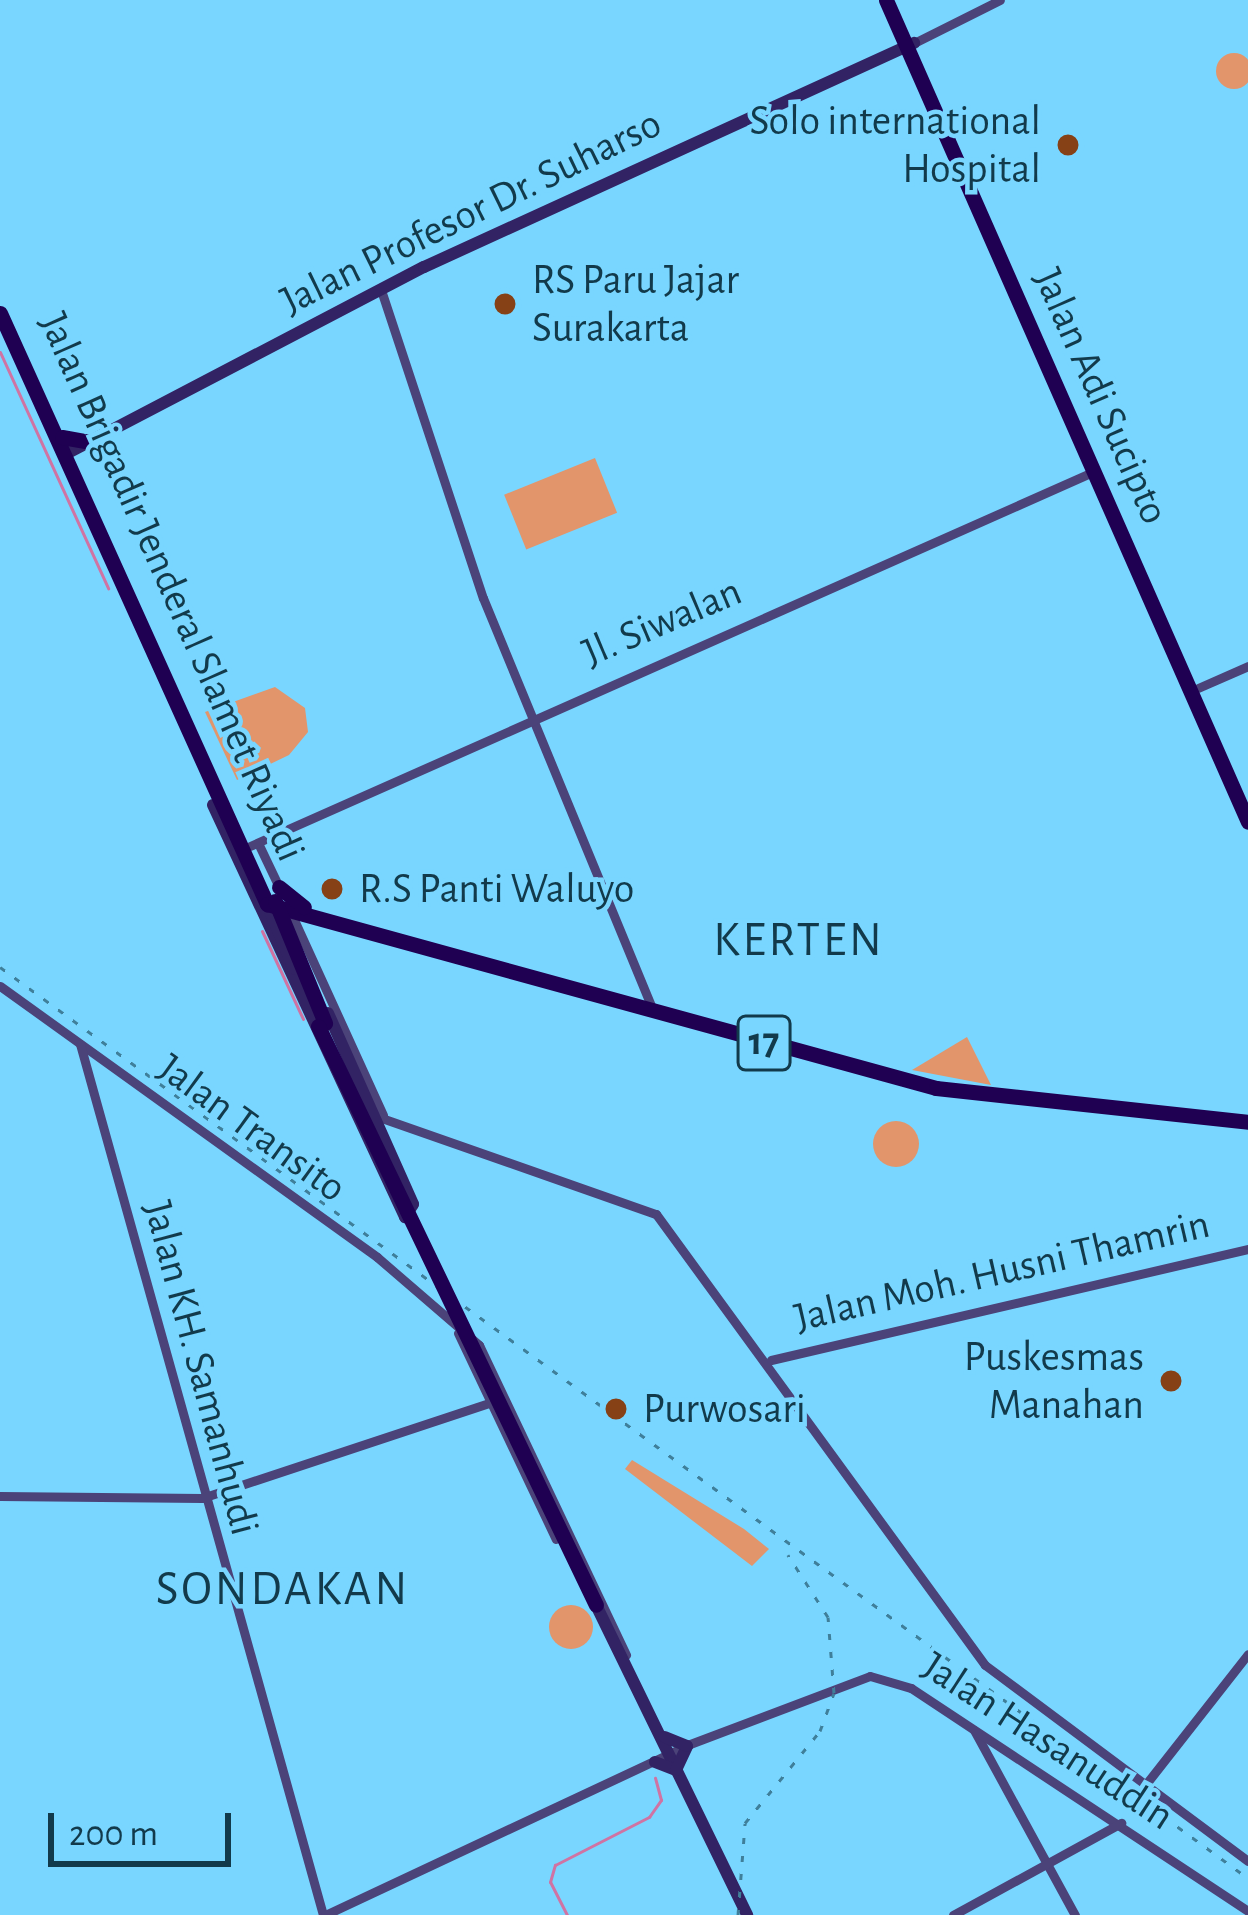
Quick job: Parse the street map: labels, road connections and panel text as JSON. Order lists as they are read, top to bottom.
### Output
{
  "streets": {
    "highway": ["Jalan Adi Sucipto", "Jalan Brigadir Jenderal Slamet Riyadi", "17"],
    "main road": ["Jalan Profesor Dr. Suharso"],
    "street": [
      "Jl. Siwalan",
      "Jalan Transito",
      "Jalan Moh. Husni Thamrin",
      "Jalan KH. Samanhudi",
      "Jalan Hasanuddin"
    ]
  },
  "crossings": [
    ["Jalan Profesor Dr. Suharso", "Jalan Adi Sucipto"],
    ["Jalan Profesor Dr. Suharso", "Jalan Brigadir Jenderal Slamet Riyadi"],
    ["Jalan Adi Sucipto", "Jl. Siwalan"],
    ["Jalan Brigadir Jenderal Slamet Riyadi", "Jl. Siwalan"],
    ["Jalan Brigadir Jenderal Slamet Riyadi", "17"],
    ["Jalan Transito", "Jalan KH. Samanhudi"]
  ],
  "districts": ["KERTEN", "SONDAKAN"],
  "places": [
    "Solo international Hospital",
    "RS Paru Jajar Surakarta",
    "R.S Panti Waluyo",
    "Puskesmas Manahan",
    "Purwosari"
  ],
  "scale_bar": "200 m"
}
